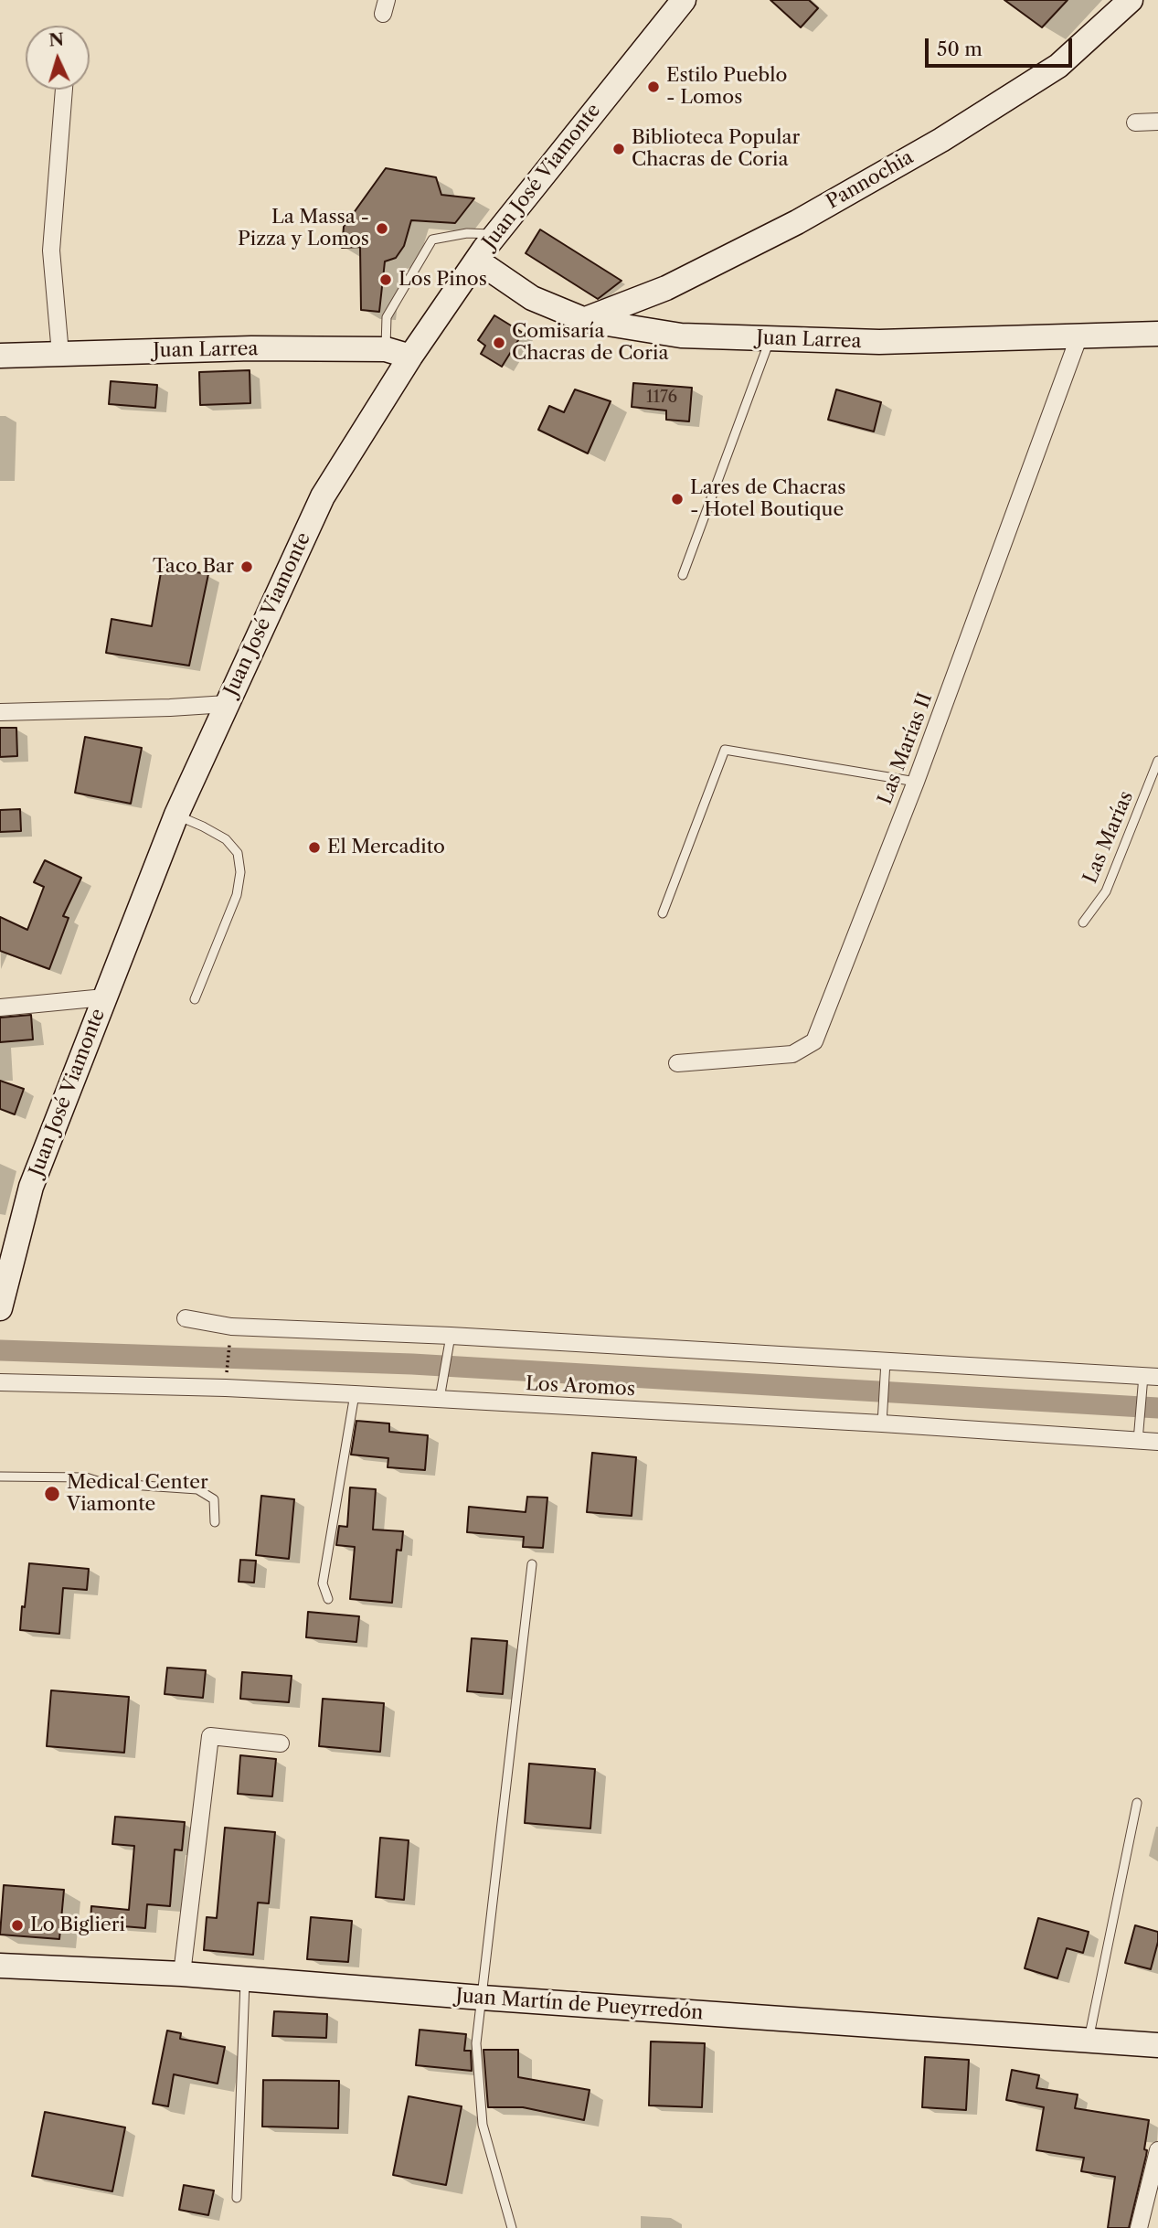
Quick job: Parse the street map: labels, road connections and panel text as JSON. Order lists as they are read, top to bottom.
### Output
{
  "streets": {
    "main road": [
      "Juan José Viamonte",
      "Pannochia",
      "Juan Larrea",
      "Juan Martín de Pueyrredón"
    ],
    "street": ["Las Marías II", "Los Aromos"],
    "lane": ["Las Marías"]
  },
  "crossings": [
    ["Juan José Viamonte", "Juan Larrea"],
    ["Pannochia", "Juan Larrea"],
    ["Juan Larrea", "Las Marías II"]
  ],
  "places": [
    "Estilo Pueblo - Lomos",
    "Biblioteca Popular Chacras de Coria",
    "La Massa - Pizza y Lomos",
    "Los Pinos",
    "Comisaría Chacras de Coria",
    "Lares de Chacras - Hotel Boutique",
    "Taco Bar",
    "El Mercadito",
    "Medical Center Viamonte",
    "Lo Biglieri"
  ],
  "house_numbers": ["1176"],
  "scale_bar": "50 m",
  "north": "top"
}
